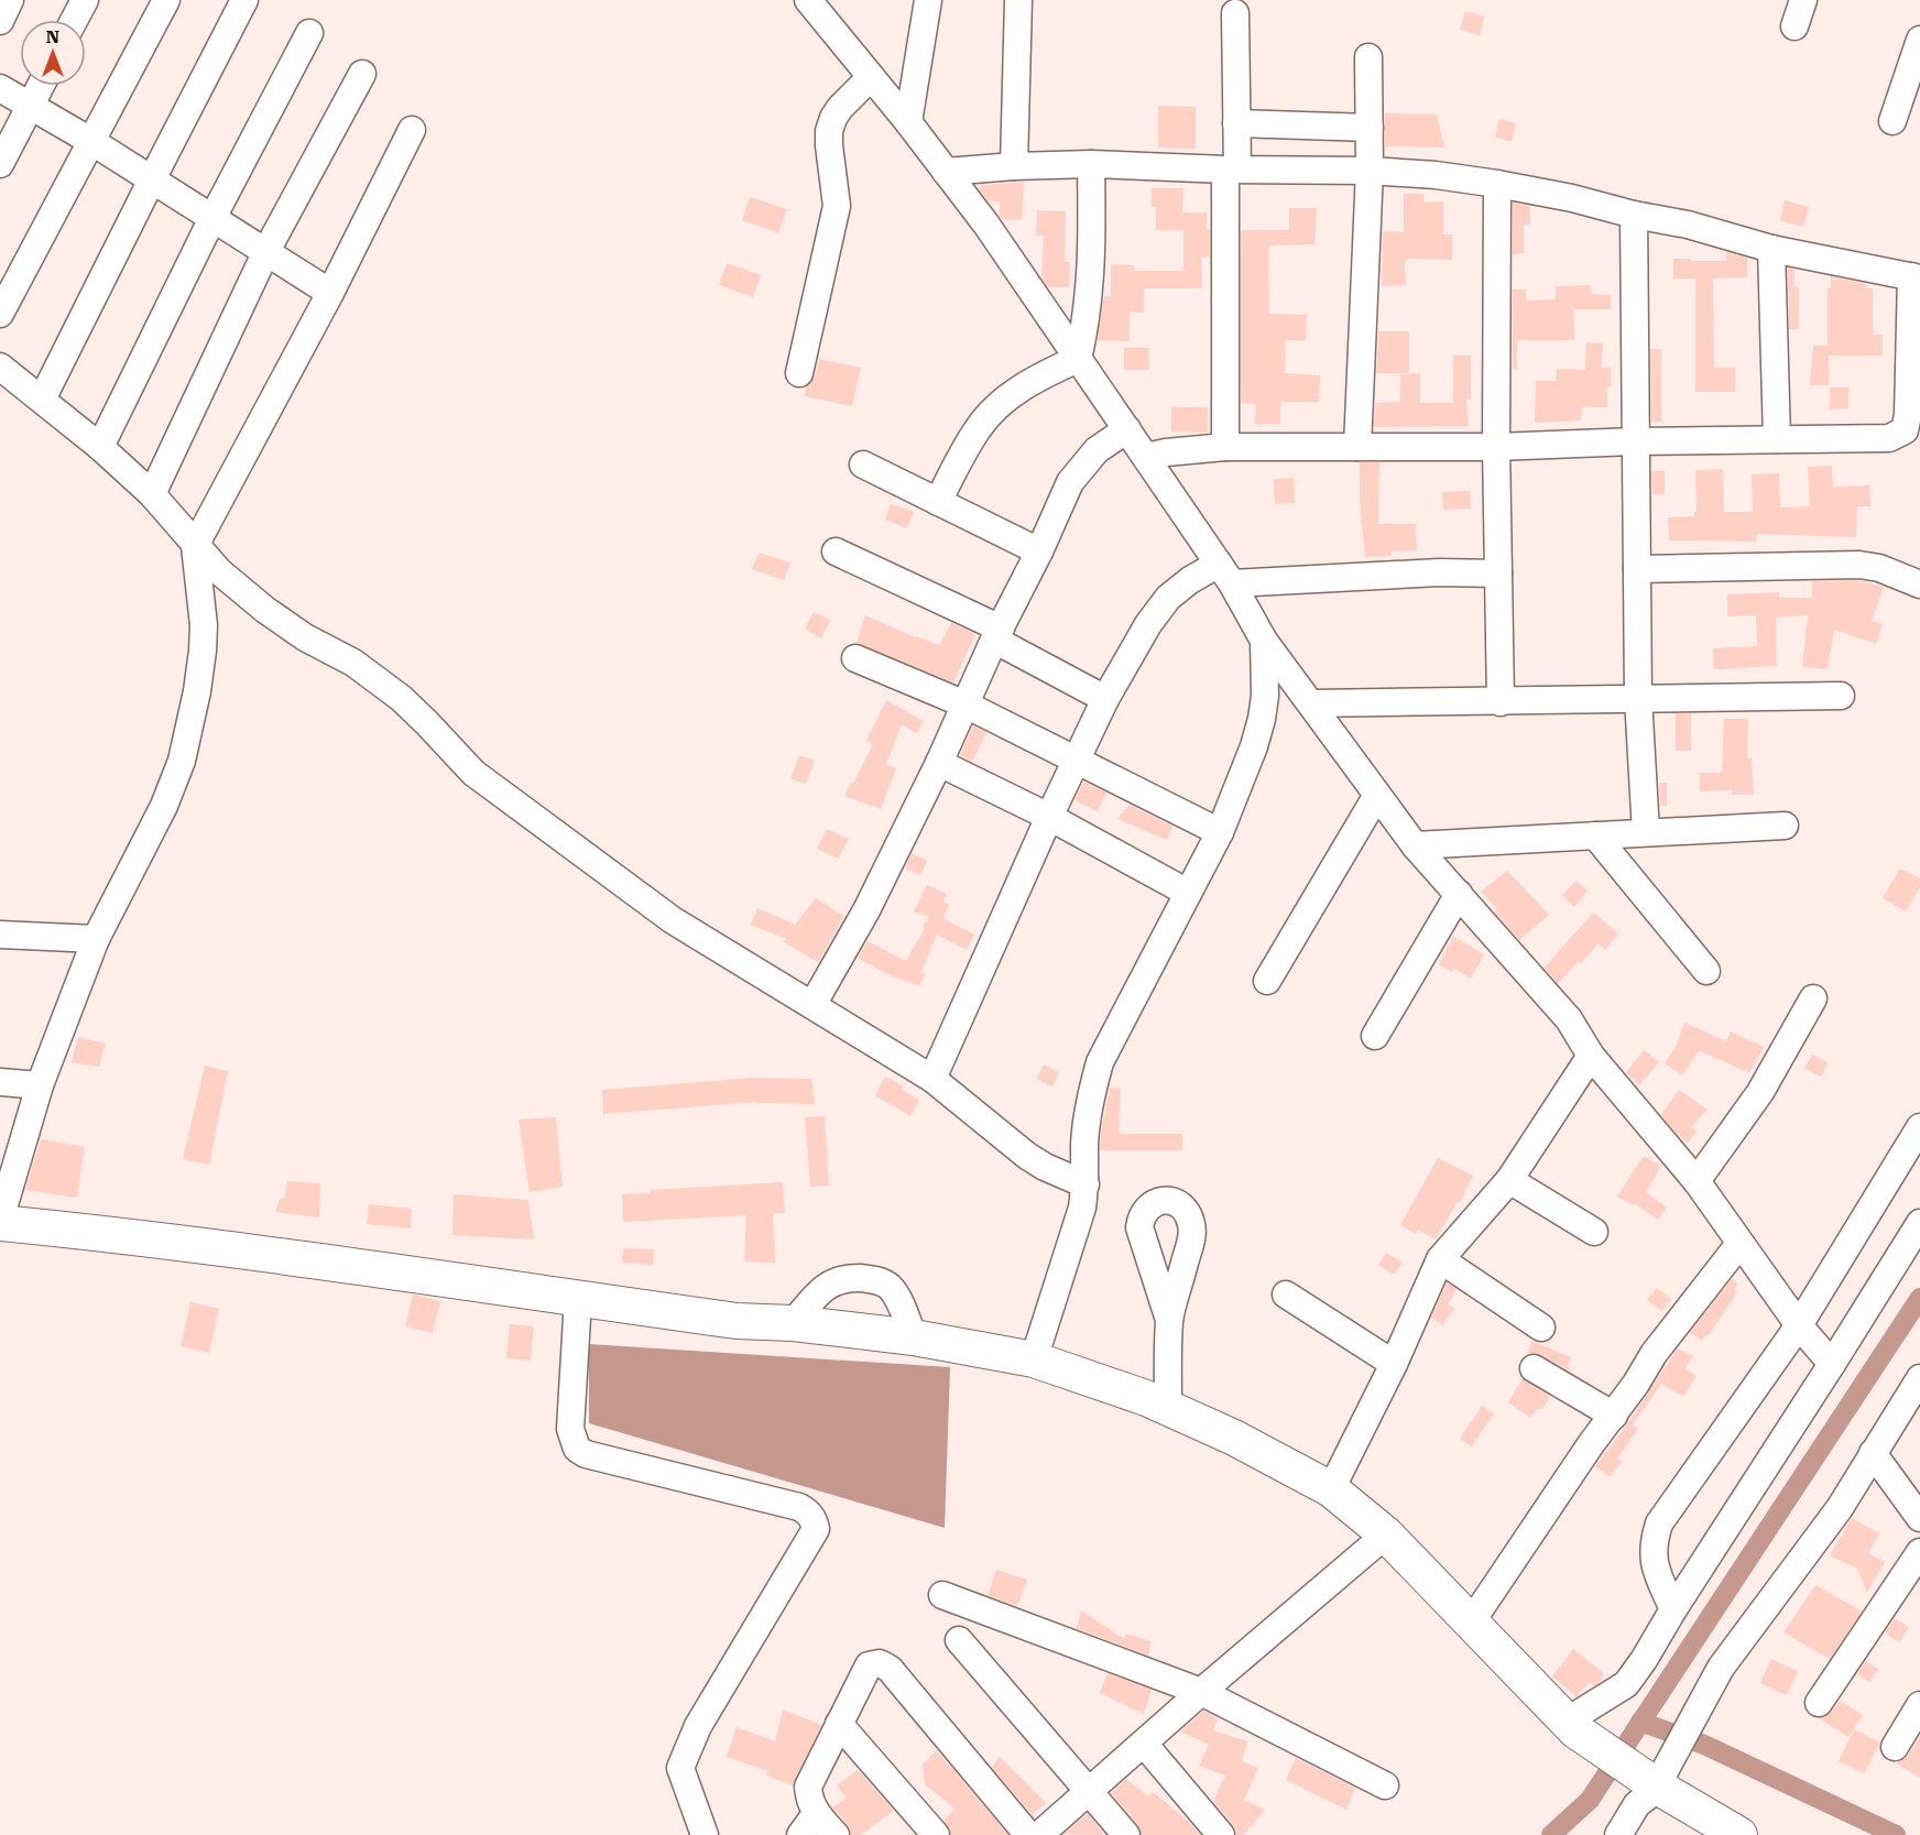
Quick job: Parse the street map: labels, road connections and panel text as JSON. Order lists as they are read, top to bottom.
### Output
{
  "north": "top"
}
